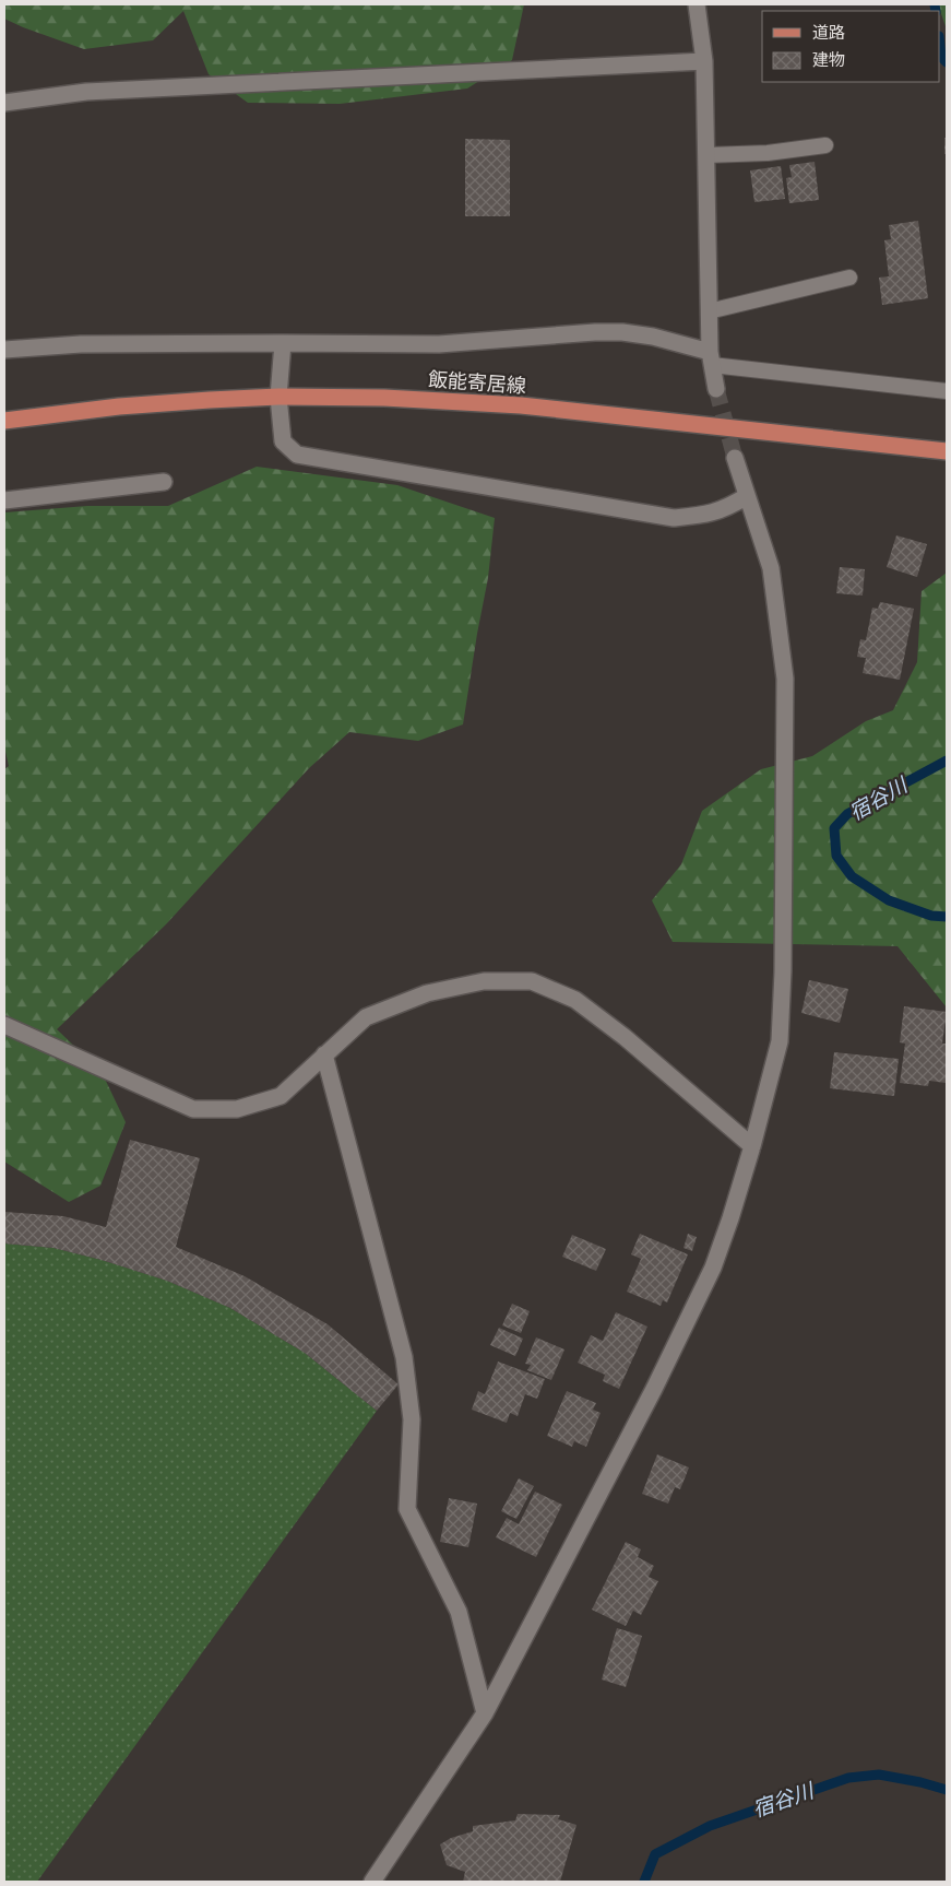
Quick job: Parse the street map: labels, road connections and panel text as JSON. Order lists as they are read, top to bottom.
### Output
{
  "streets": {
    "main road": ["飯能寄居線"]
  },
  "water": ["宿谷川"],
  "legend": ["道路", "建物"]
}
